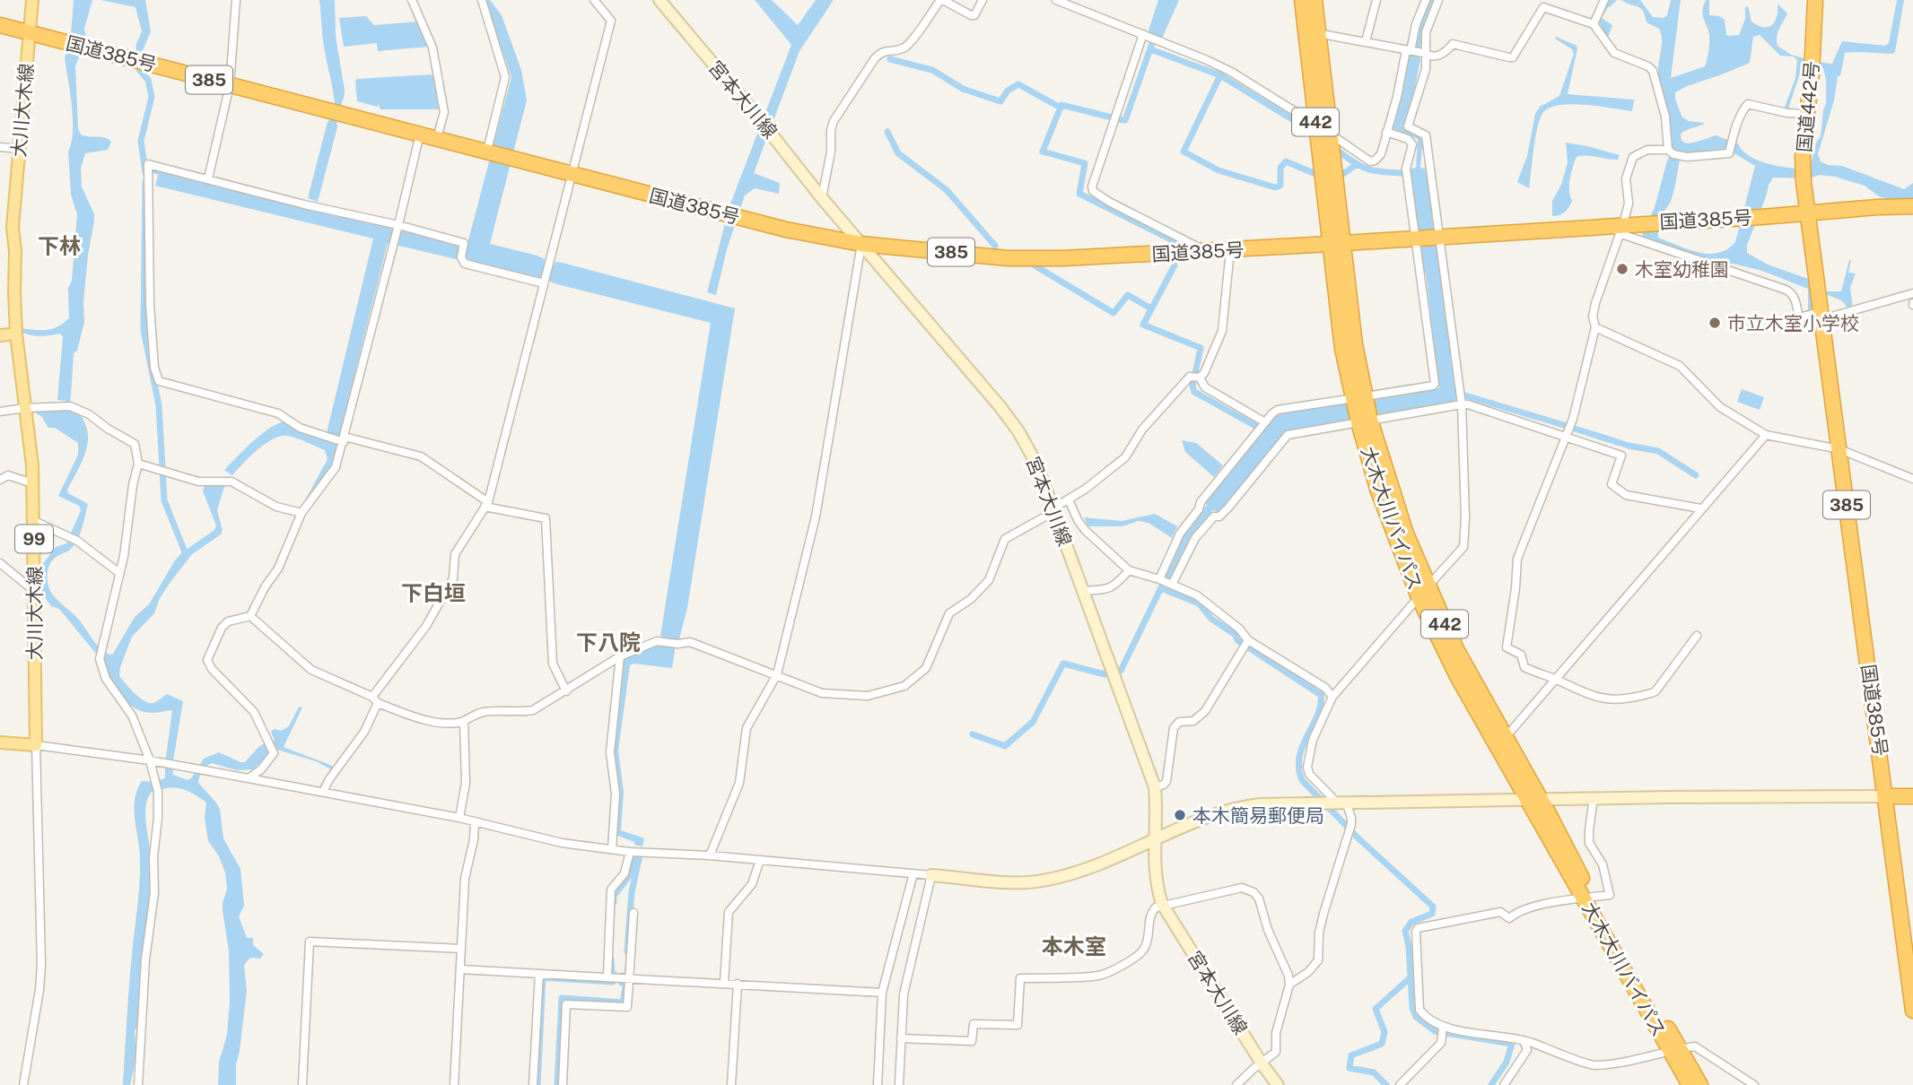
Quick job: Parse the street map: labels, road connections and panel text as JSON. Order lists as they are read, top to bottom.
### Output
{
  "streets": {
    "highway": [
      "国道385号",
      "385",
      "国道442号",
      "442",
      "大木大川バイパス"
    ],
    "main road": ["宮本大川線", "大川大木線", "99"]
  },
  "crossings": [
    ["国道385号", "385"],
    ["国道385号", "宮本大川線"],
    ["国道385号", "国道442号"],
    ["国道385号", "大川大木線"],
    ["国道385号", "大木大川バイパス"],
    ["385", "国道442号"]
  ],
  "districts": [
    "下林",
    "下白垣",
    "下八院",
    "本木室"
  ],
  "places": ["木室幼稚園", "市立木室小学校", "本木簡易郵便局"]
}
